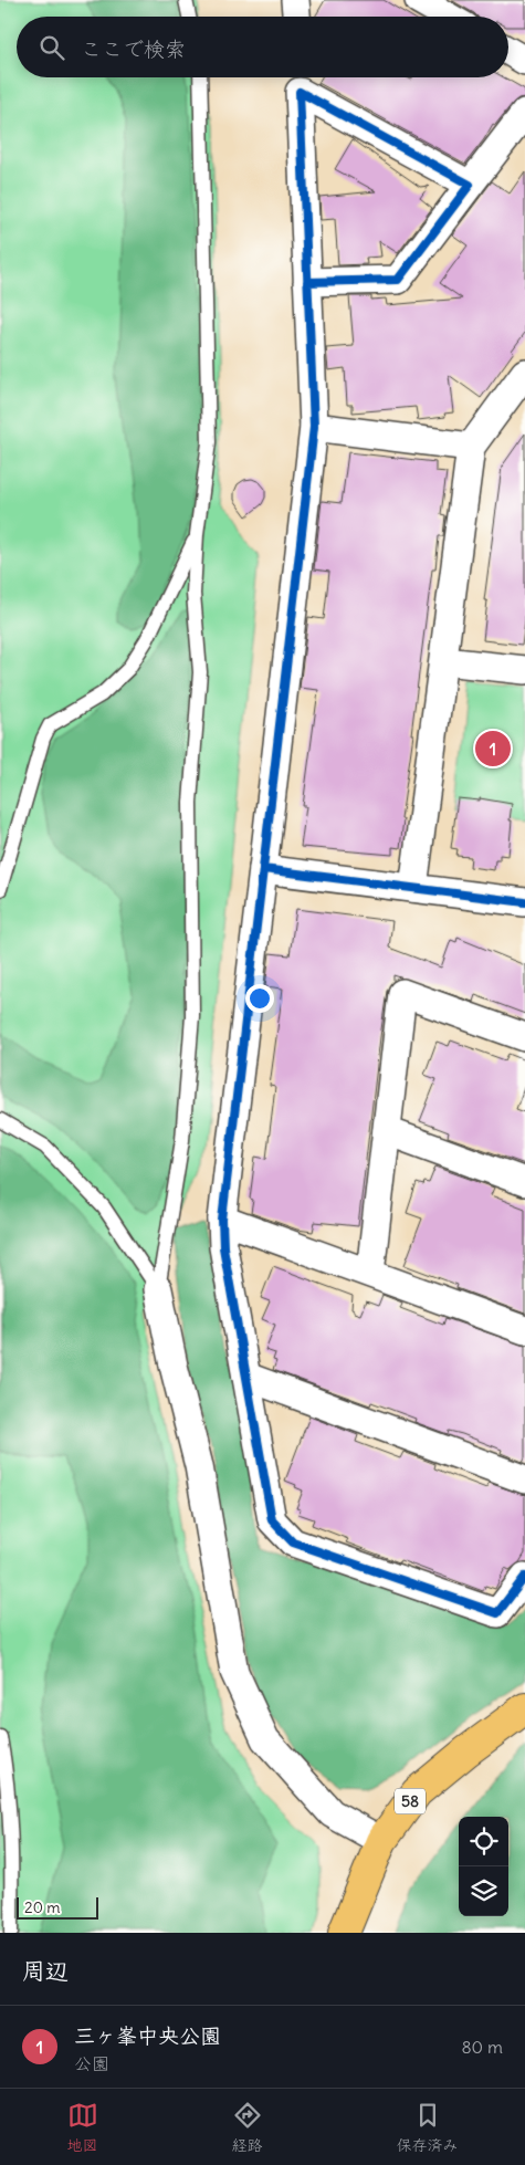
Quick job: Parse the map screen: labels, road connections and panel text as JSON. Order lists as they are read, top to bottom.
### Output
{
  "streets": {
    "main road": ["58"]
  },
  "scale_bar": "20 m",
  "page": {
    "search": "ここで検索",
    "pins": "1",
    "scale": "20 m",
    "heading": "周辺",
    "list": [
      {
        "mark": "1",
        "name": "三ヶ峯中央公園",
        "note": "公園",
        "value": "80 m"
      }
    ],
    "nav": ["地図", "経路", "保存済み"]
  }
}
